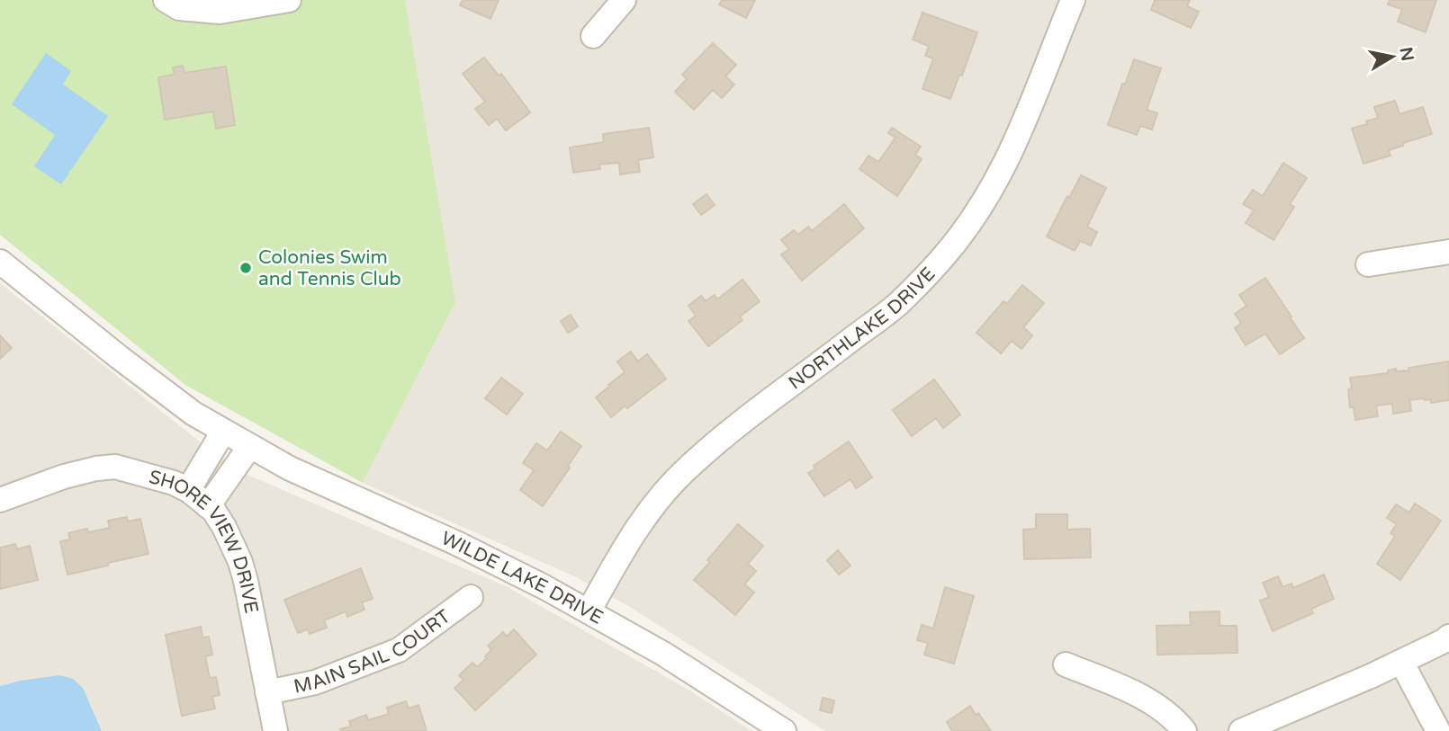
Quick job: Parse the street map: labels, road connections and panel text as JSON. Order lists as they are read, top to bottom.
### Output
{
  "streets": {
    "street": [
      "NORTHLAKE DRIVE",
      "SHORE VIEW DRIVE",
      "WILDE LAKE DRIVE",
      "MAIN SAIL COURT"
    ]
  },
  "crossings": [
    ["NORTHLAKE DRIVE", "WILDE LAKE DRIVE"],
    ["SHORE VIEW DRIVE", "MAIN SAIL COURT"]
  ],
  "places": ["Colonies Swim and Tennis Club"],
  "north": "right"
}
